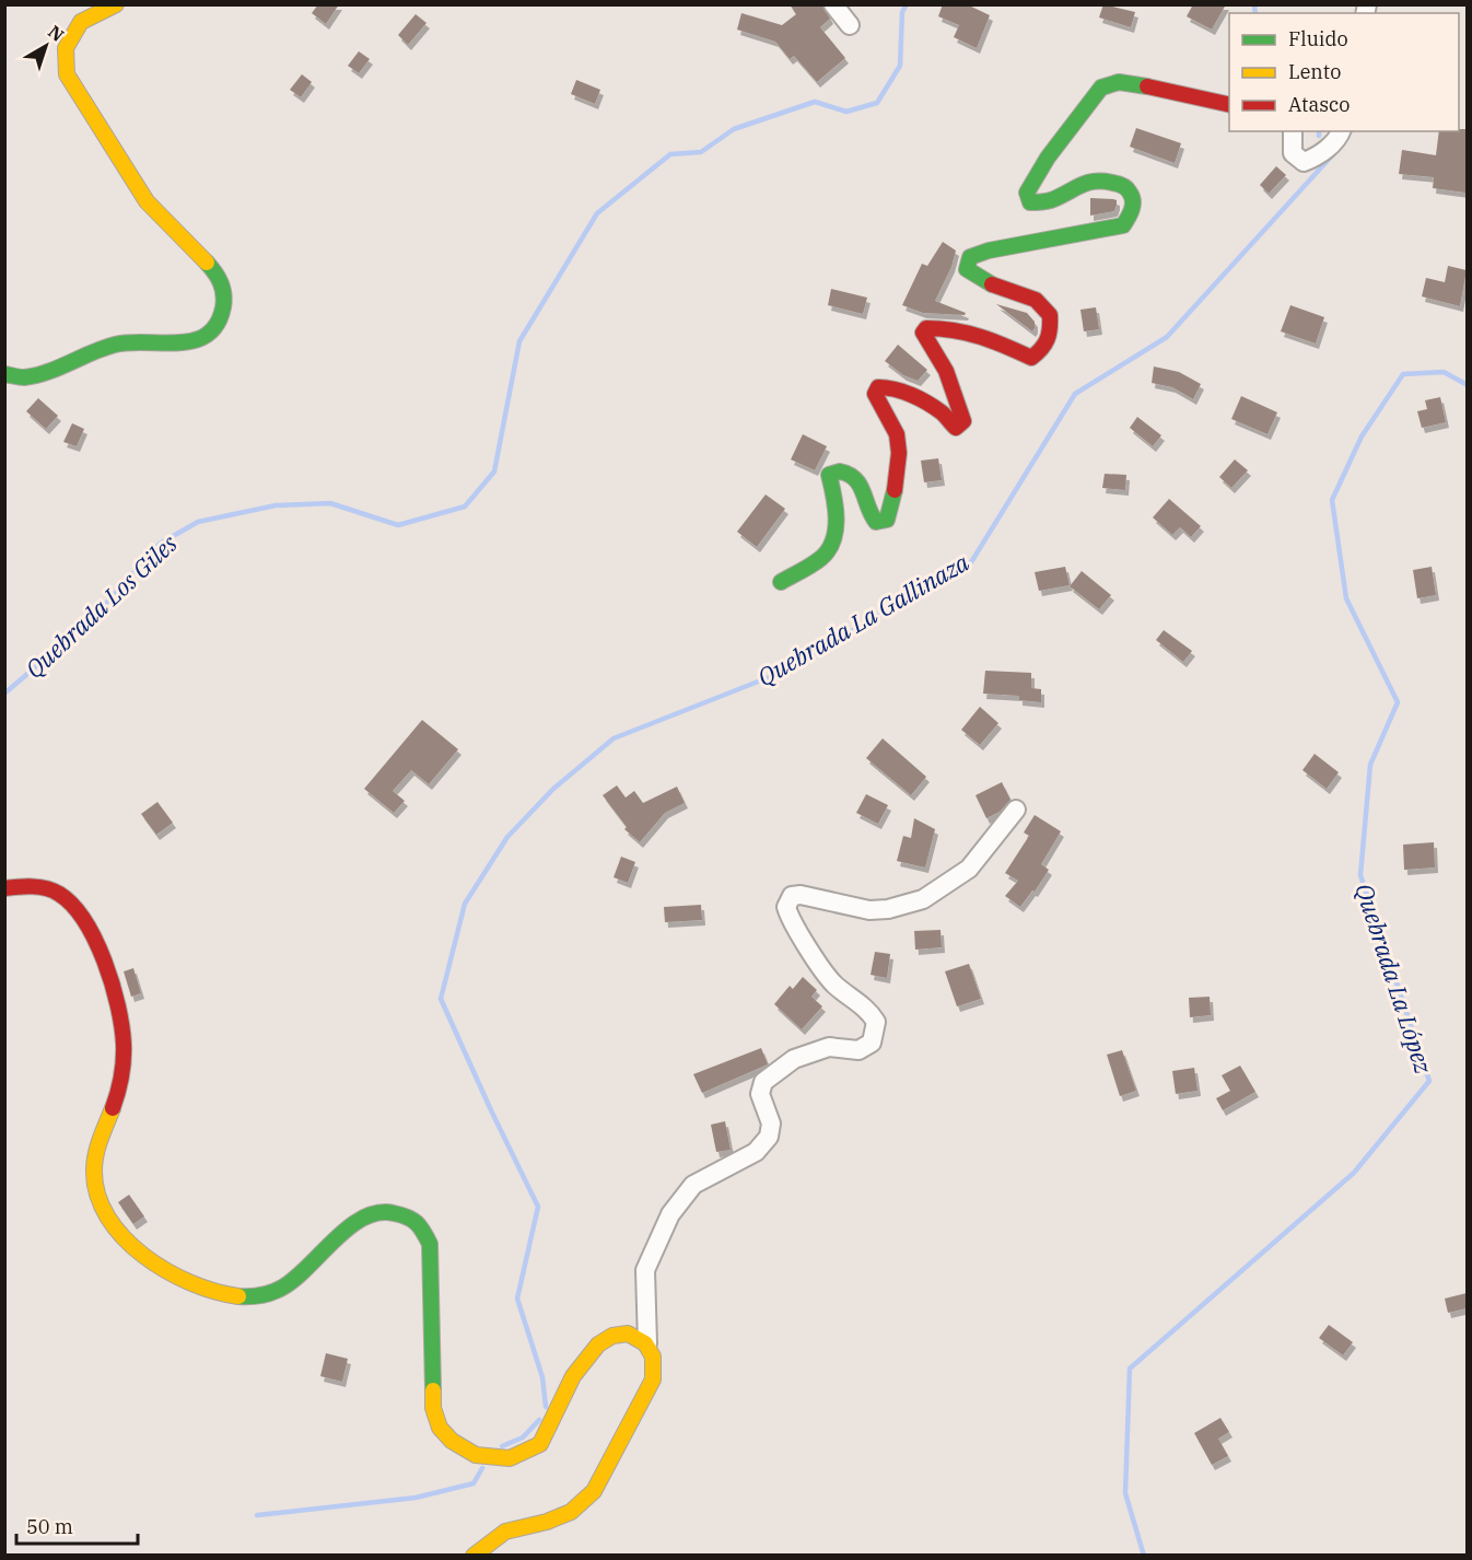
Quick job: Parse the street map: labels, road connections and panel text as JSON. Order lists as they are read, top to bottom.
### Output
{
  "water": ["Quebrada Los Giles", "Quebrada La Gallinaza", "Quebrada La López"],
  "legend": ["Fluido", "Lento", "Atasco"],
  "scale_bar": "50 m",
  "north": "top right"
}
